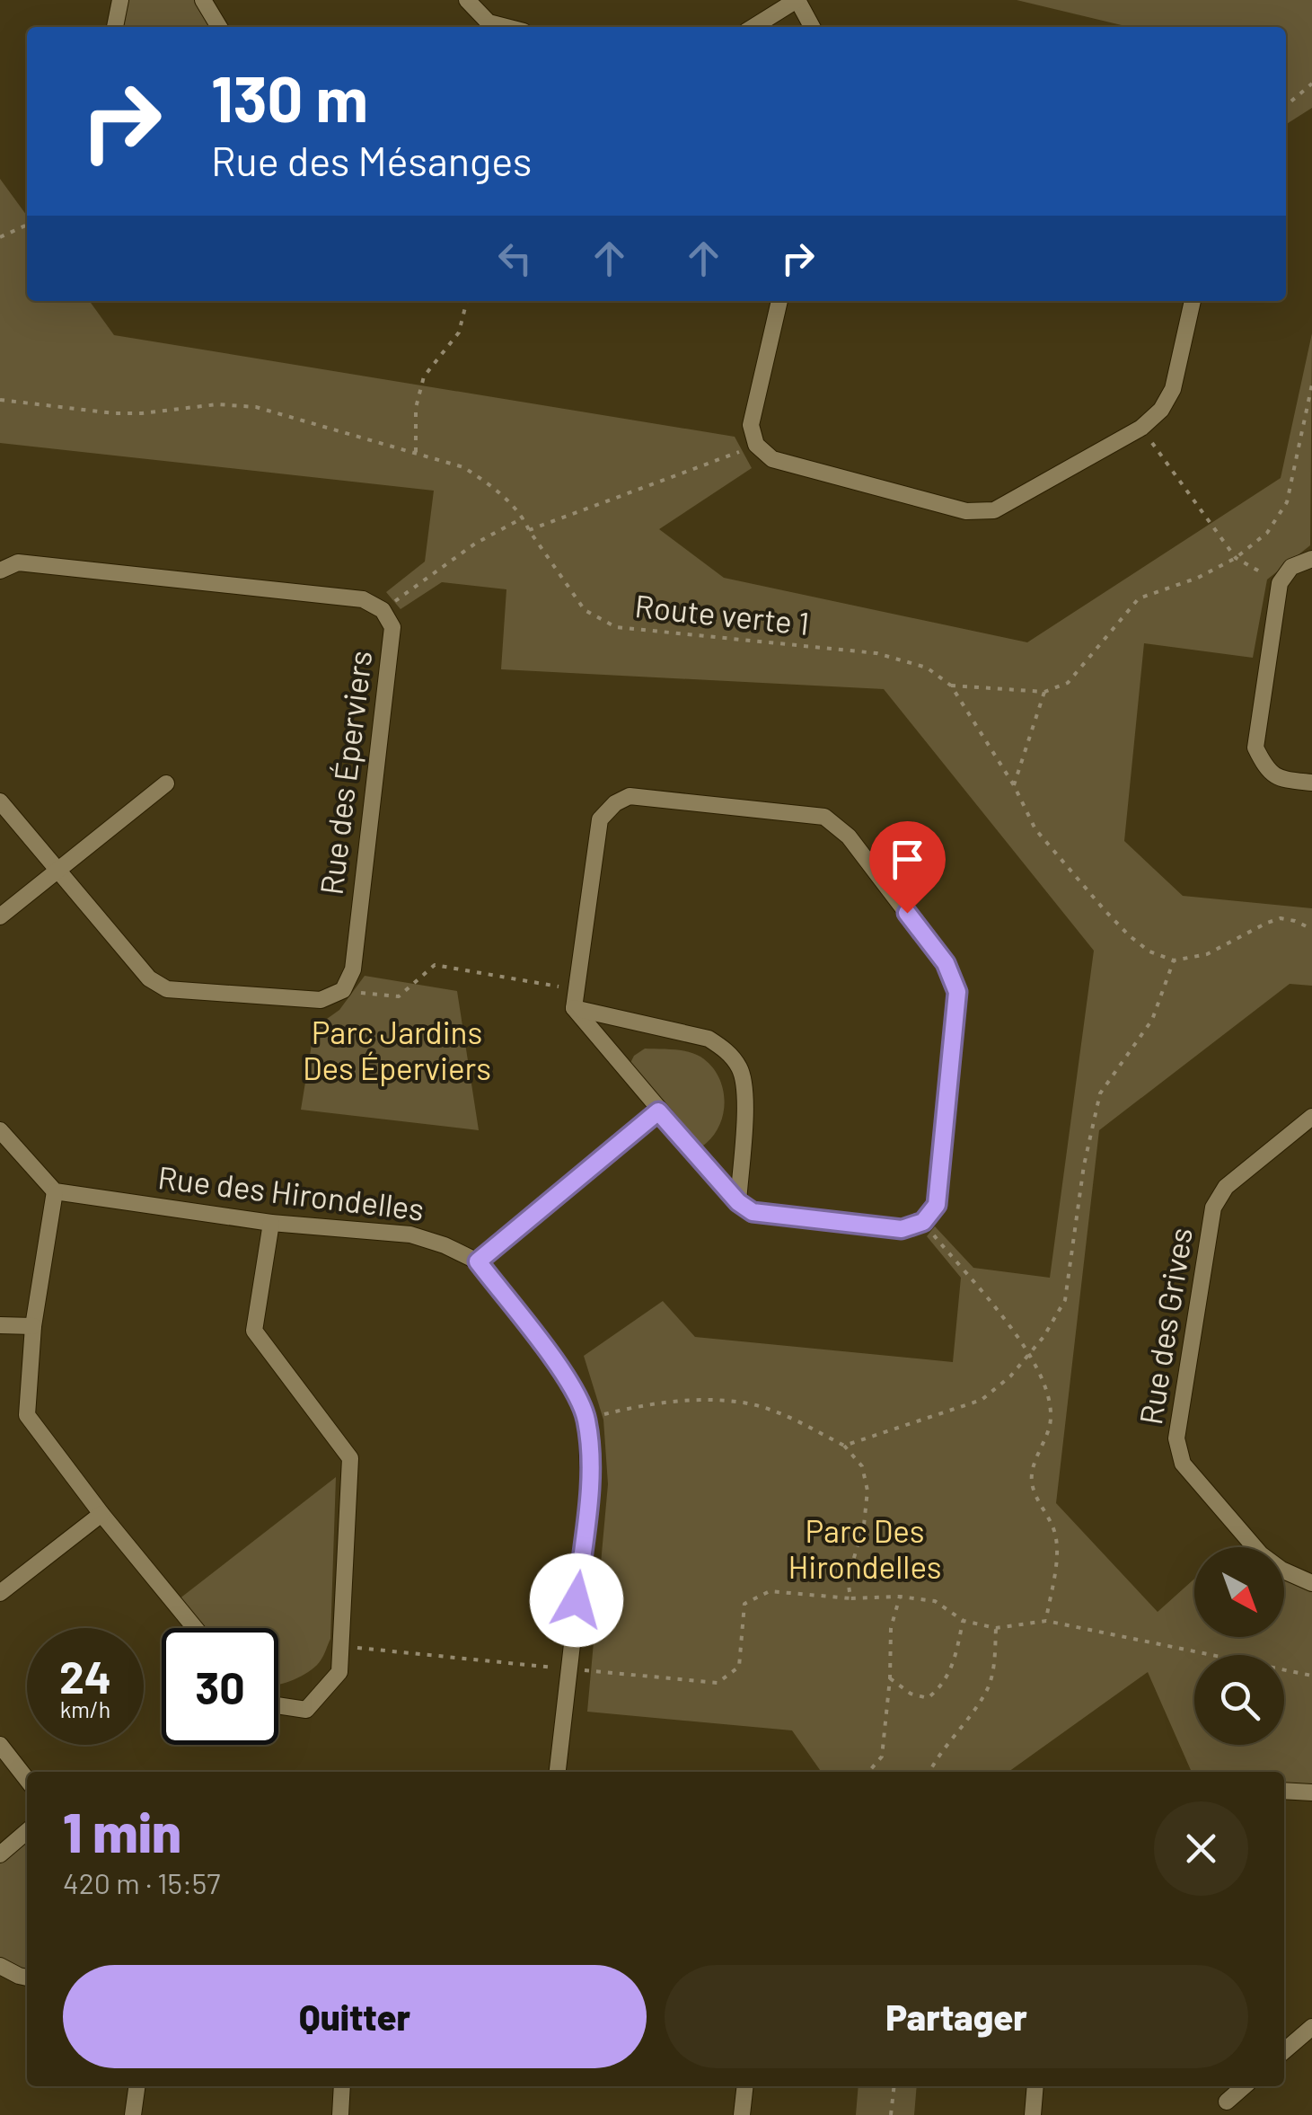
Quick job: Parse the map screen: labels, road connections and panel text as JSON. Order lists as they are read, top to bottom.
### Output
{
  "streets": {
    "street": ["Rue des Éperviers", "Rue des Hirondelles", "Rue des Grives"],
    "path": ["Route verte 1"]
  },
  "parks": ["Parc Jardins Des Éperviers", "Parc Des Hirondelles"],
  "north": "bottom right",
  "page": {
    "turn": ["130 m", "Rue des Mésanges"],
    "speed": "24 km/h",
    "limit": "30",
    "heading": ["1 min", "420 m · 15:57"],
    "buttons": ["Quitter", "Partager"]
  }
}
